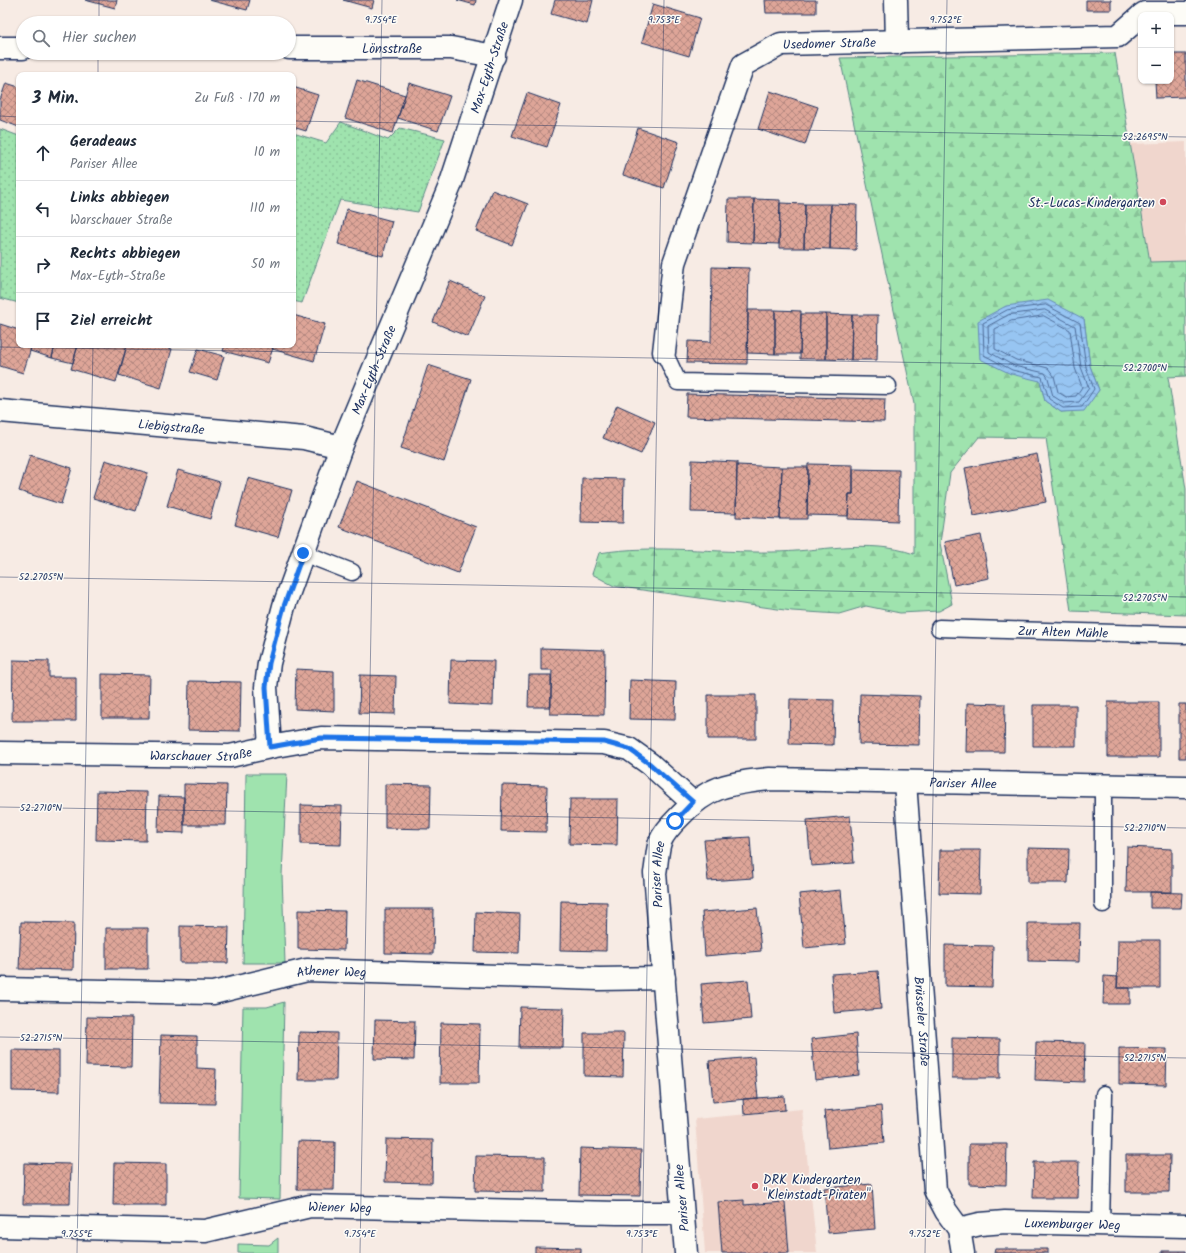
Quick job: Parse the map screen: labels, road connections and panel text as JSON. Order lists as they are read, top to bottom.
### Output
{
  "streets": {
    "street": [
      "Usedomer Straße",
      "Lönsstraße",
      "Max-Eyth-Straße",
      "Liebigstraße",
      "Warschauer Straße",
      "Pariser Allee",
      "Athener Weg",
      "Brüsseler Straße",
      "Wiener Weg",
      "Luxemburger Weg"
    ],
    "lane": ["Zur Alten Mühle"]
  },
  "crossings": [
    ["Lönsstraße", "Max-Eyth-Straße"],
    ["Max-Eyth-Straße", "Liebigstraße"],
    ["Max-Eyth-Straße", "Warschauer Straße"],
    ["Warschauer Straße", "Pariser Allee"],
    ["Pariser Allee", "Athener Weg"],
    ["Pariser Allee", "Brüsseler Straße"],
    ["Pariser Allee", "Wiener Weg"],
    ["Brüsseler Straße", "Luxemburger Weg"]
  ],
  "places": ["St.-Lucas-Kindergarten", "DRK Kindergarten \"Kleinstadt-Piraten\""],
  "page": {
    "map_buttons": ["+", "−"],
    "search": "Hier suchen",
    "heading": ["3 Min.", "Zu Fuß · 170 m"],
    "list": [
      ["Geradeaus", "Pariser Allee", "10 m"],
      ["Links abbiegen", "Warschauer Straße", "110 m"],
      ["Rechts abbiegen", "Max-Eyth-Straße", "50 m"],
      "Ziel erreicht"
    ]
  },
  "coordinates": [
    "9.754°E",
    "9.753°E",
    "9.752°E",
    "52.2695°N",
    "52.2700°N",
    "52.2705°N",
    "52.2710°N",
    "52.2715°N",
    "9.755°E"
  ]
}
